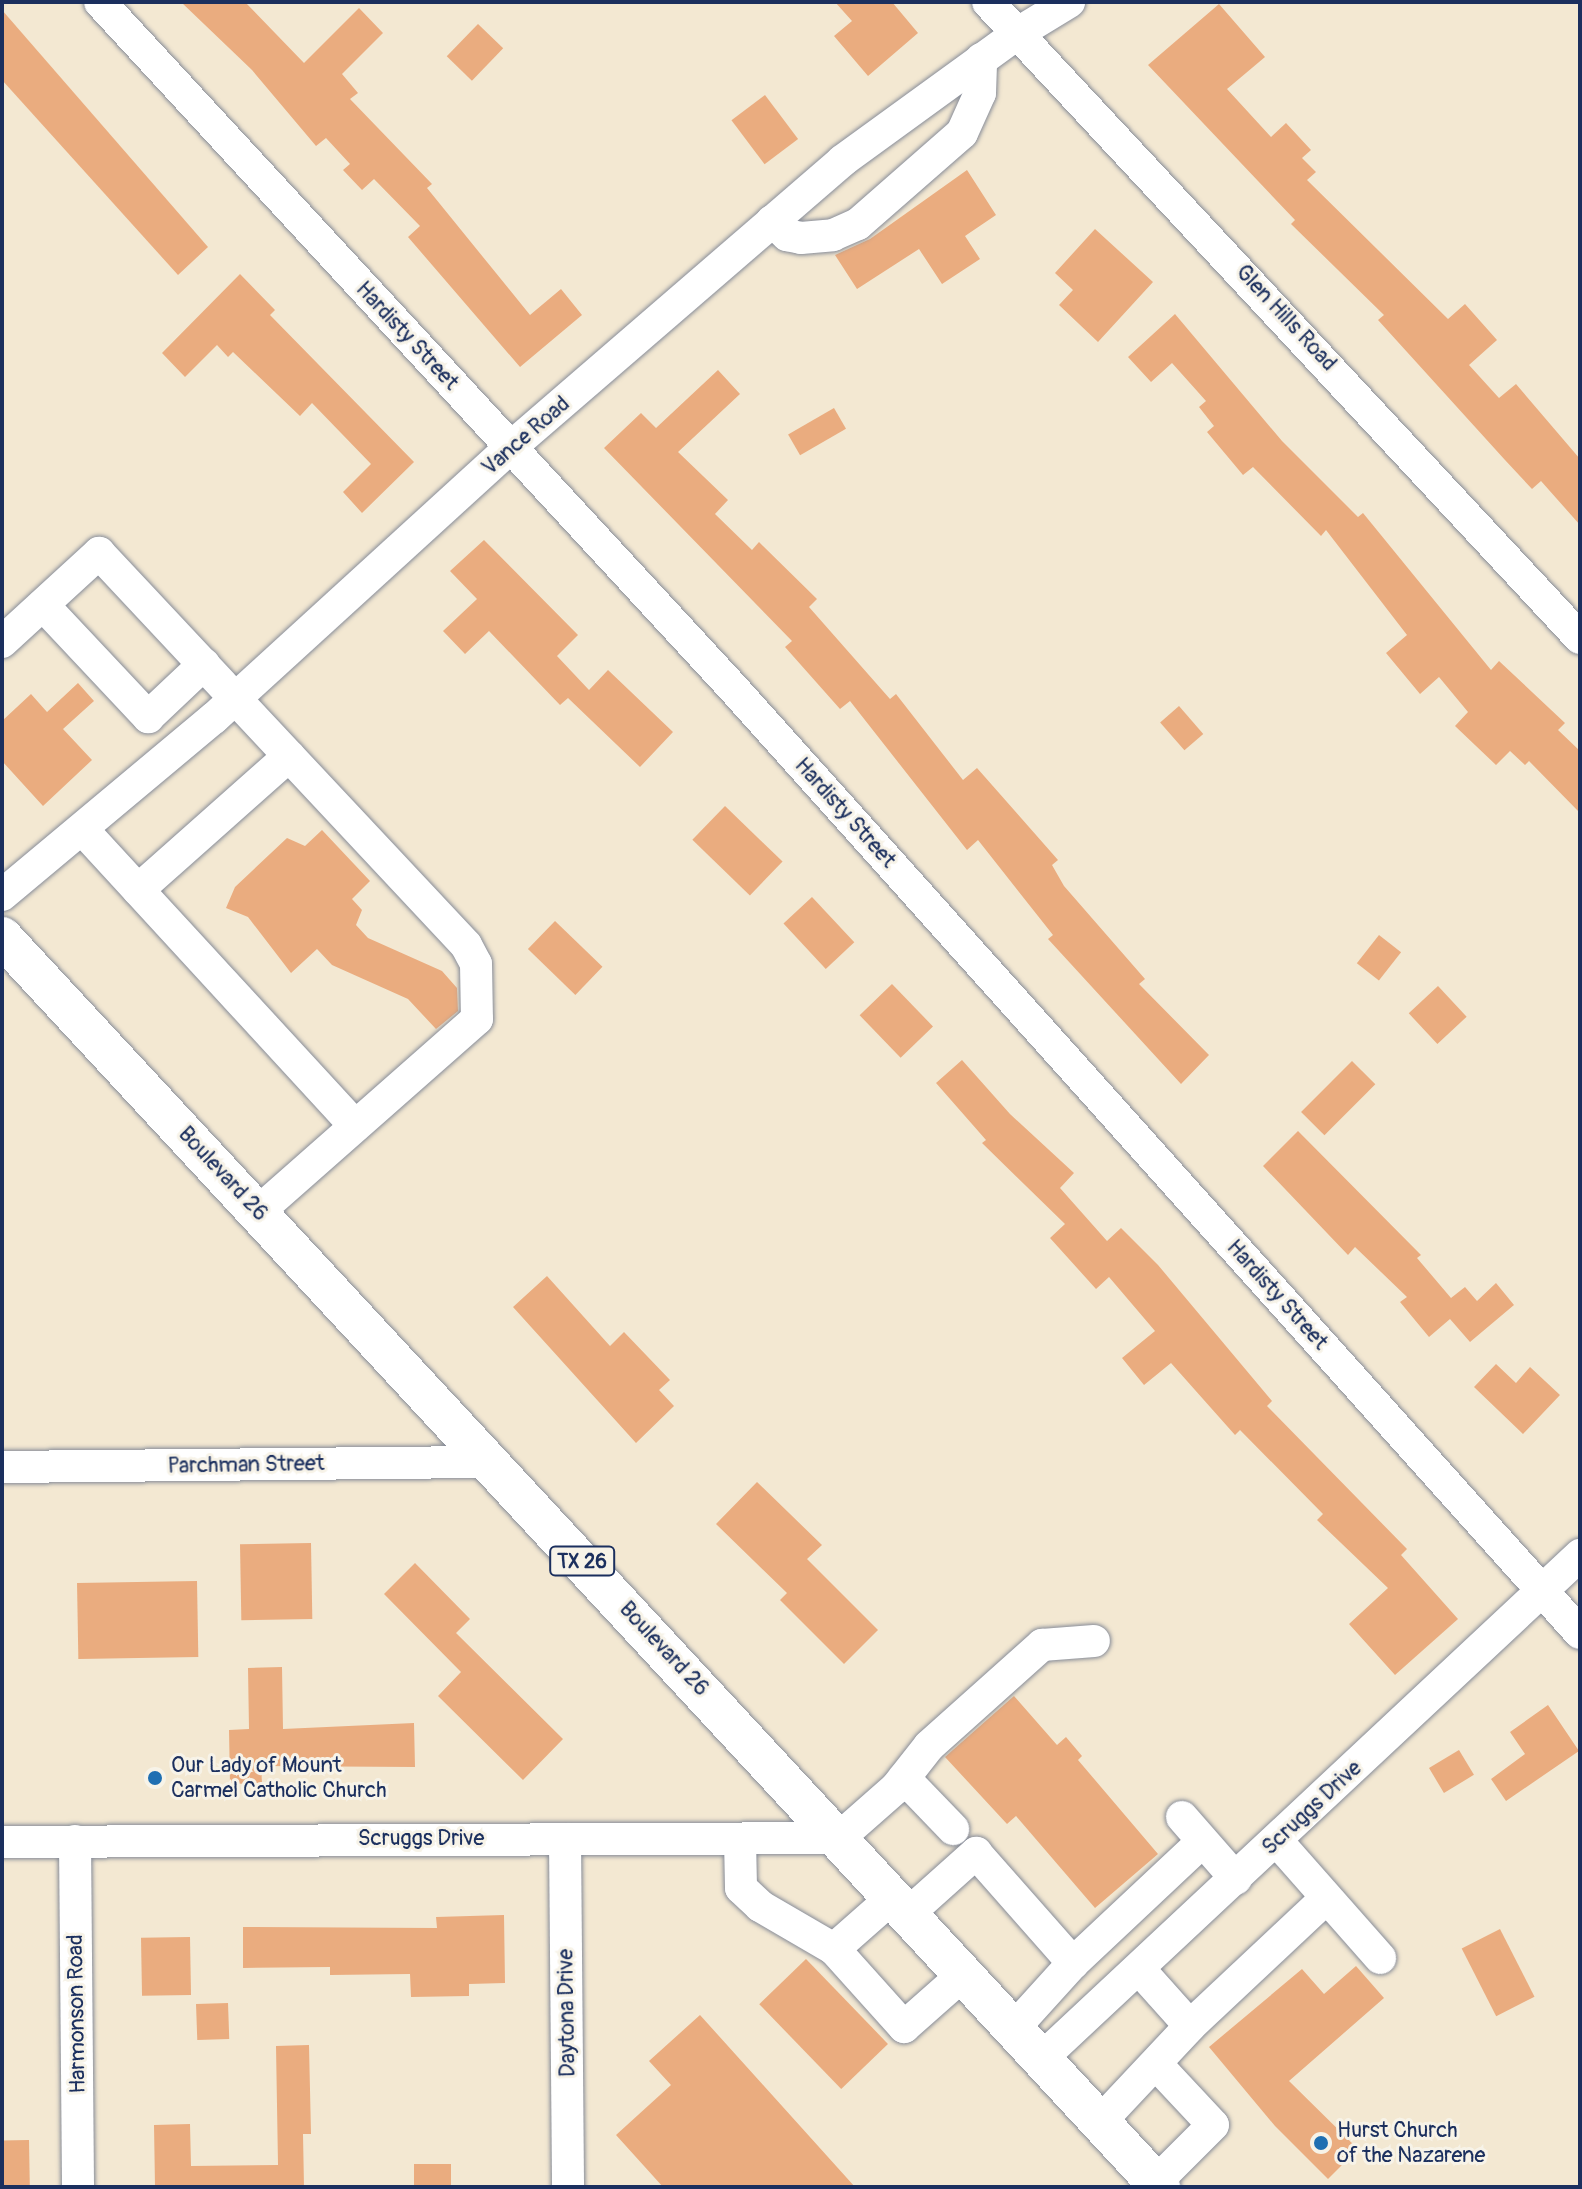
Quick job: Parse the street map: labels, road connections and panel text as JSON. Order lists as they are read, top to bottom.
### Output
{
  "streets": {
    "main road": ["Boulevard 26", "TX 26"],
    "street": [
      "Glen Hills Road",
      "Hardisty Street",
      "Vance Road",
      "Parchman Street",
      "Scruggs Drive",
      "Daytona Drive",
      "Harmonson Road"
    ]
  },
  "crossings": [
    ["Glen Hills Road", "Vance Road"],
    ["Hardisty Street", "Vance Road"],
    ["Hardisty Street", "Scruggs Drive"],
    ["Boulevard 26", "Parchman Street"],
    ["Boulevard 26", "Scruggs Drive"],
    ["Scruggs Drive", "Daytona Drive"],
    ["Scruggs Drive", "Harmonson Road"]
  ],
  "places": ["Our Lady of Mount Carmel Catholic Church", "Hurst Church of the Nazarene"]
}
